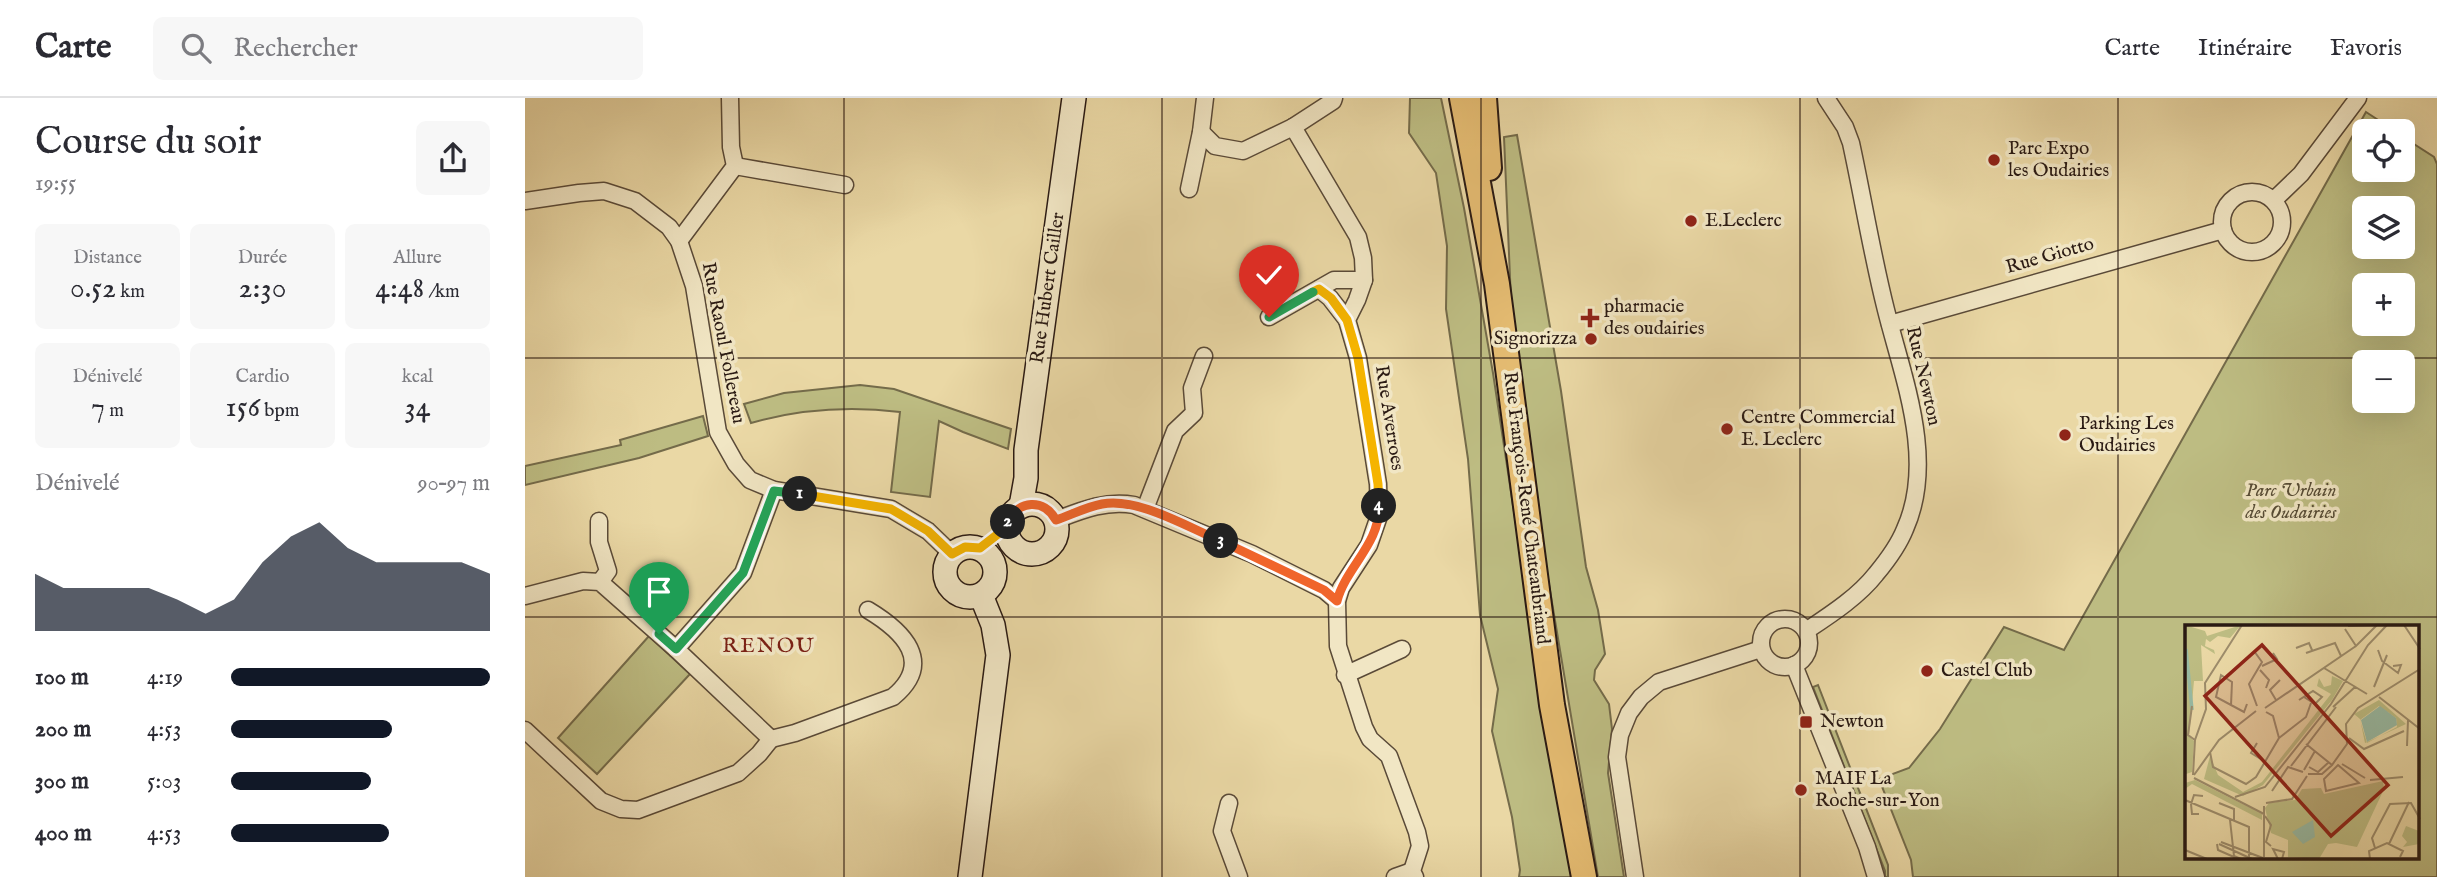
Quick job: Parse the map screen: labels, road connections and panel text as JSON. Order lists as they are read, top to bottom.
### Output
{
  "streets": {
    "main road": ["Rue François-René Chateaubriand"],
    "street": [
      "Rue Giotto",
      "Rue Hubert Cailler",
      "Rue Raoul Follereau",
      "Rue Newton",
      "Rue Averroes"
    ]
  },
  "crossings": [
    ["Rue Giotto", "Rue Newton"]
  ],
  "districts": ["RENOU"],
  "parks": ["Parc Urbain des Oudairies"],
  "places": {
    "other": [
      "Parc Expo les Oudairies",
      "E.Leclerc",
      "Signorizza",
      "Centre Commercial E. Leclerc",
      "Parking Les Oudairies",
      "Castel Club",
      "MAIF La Roche-sur-Yon"
    ],
    "health": ["pharmacie des oudairies"],
    "transit": ["Newton"]
  },
  "page": {
    "header": "Carte",
    "search": "Rechercher",
    "nav": ["Carte", "Itinéraire", "Favoris"],
    "heading": ["Course du soir", "19:55"],
    "map_buttons": ["+", "−"],
    "stats": [
      ["Distance", "0.52 km"],
      ["Durée", "2:30"],
      ["Allure", "4:48 /km"],
      ["Dénivelé", "7 m"],
      ["Cardio", "156 bpm"],
      ["kcal", "34"]
    ],
    "chart": ["Dénivelé", "90–97 m"],
    "pins": [
      "1",
      "4",
      "2",
      "3"
    ],
    "list": [
      {
        "name": "100 m",
        "note": "4:19"
      },
      {
        "name": "200 m",
        "note": "4:53"
      },
      {
        "name": "300 m",
        "note": "5:03"
      },
      {
        "name": "400 m",
        "note": "4:53"
      }
    ]
  }
}
